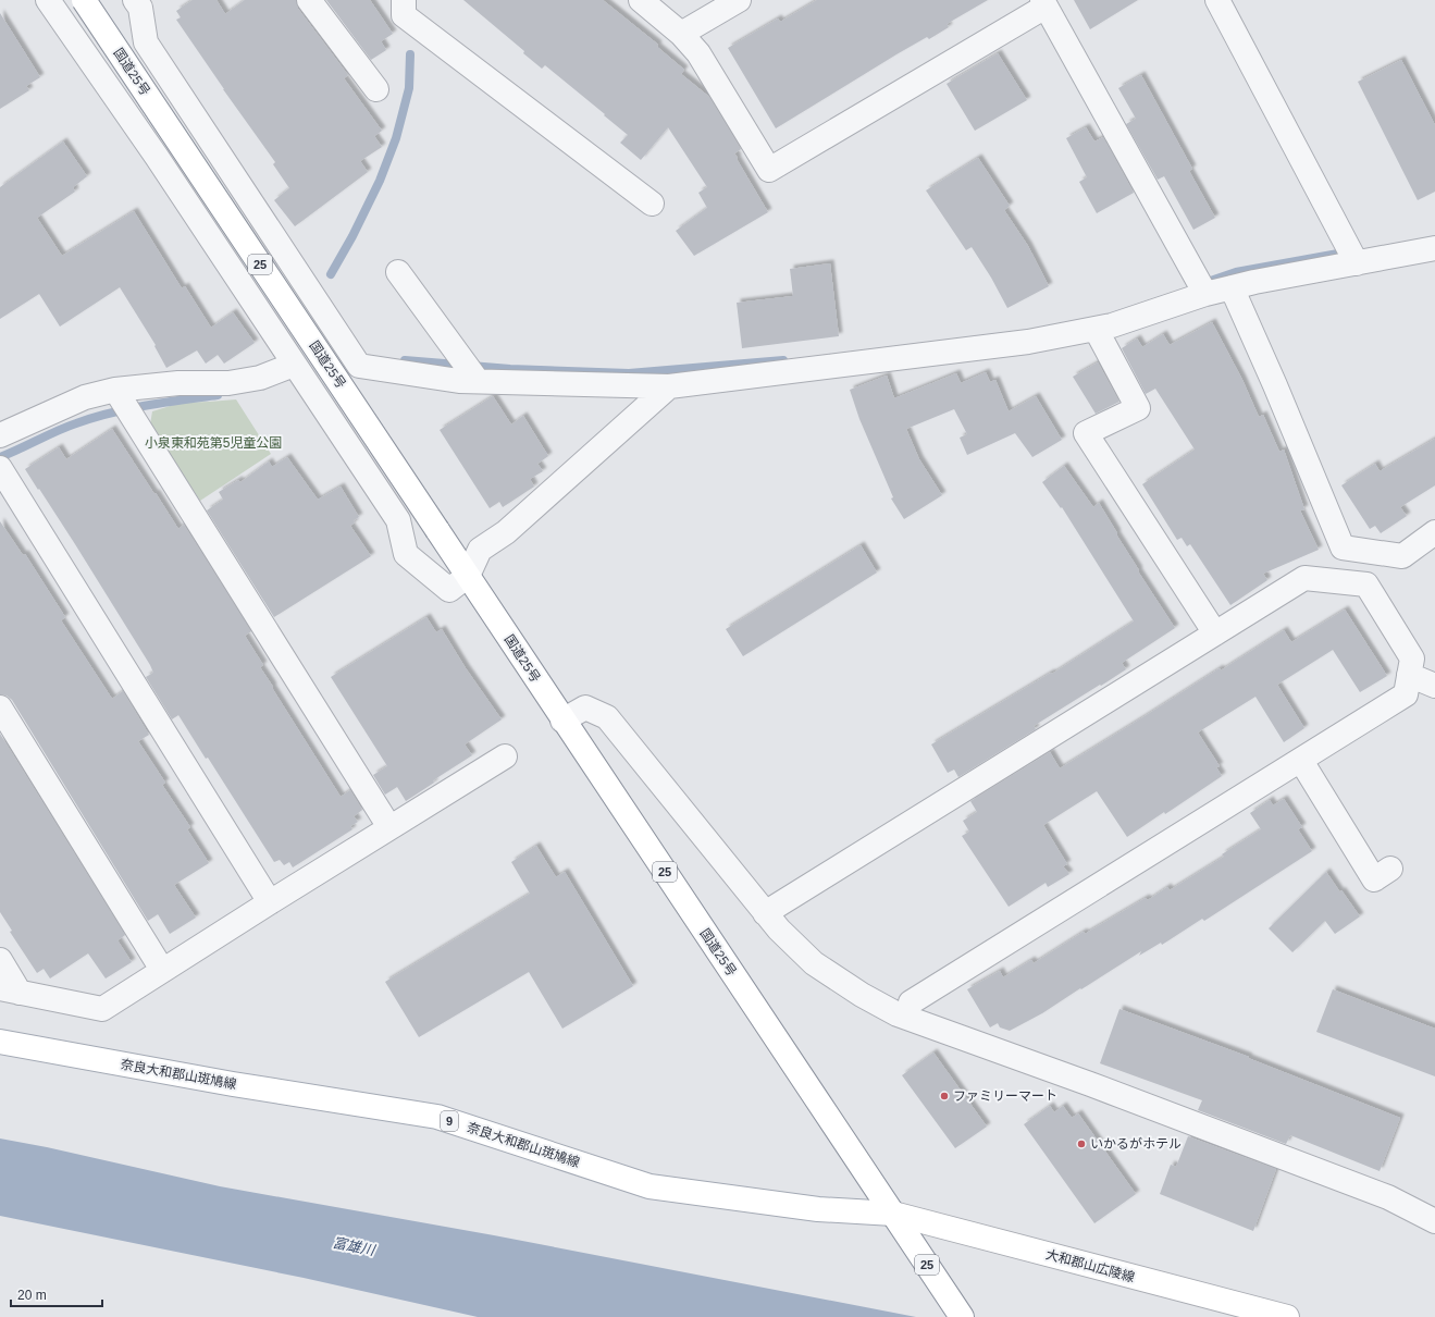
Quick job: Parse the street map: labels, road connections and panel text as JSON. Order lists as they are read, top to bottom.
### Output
{
  "streets": {
    "main road": [
      "国道25号",
      "25",
      "奈良大和郡山斑鳩線",
      "9",
      "大和郡山広陵線"
    ]
  },
  "crossings": [
    ["国道25号", "奈良大和郡山斑鳩線"],
    ["国道25号", "大和郡山広陵線"],
    ["奈良大和郡山斑鳩線", "大和郡山広陵線"]
  ],
  "water": ["富雄川"],
  "parks": ["小泉東和苑第5児童公園"],
  "places": ["ファミリーマート", "いかるがホテル"],
  "scale_bar": "20 m"
}
